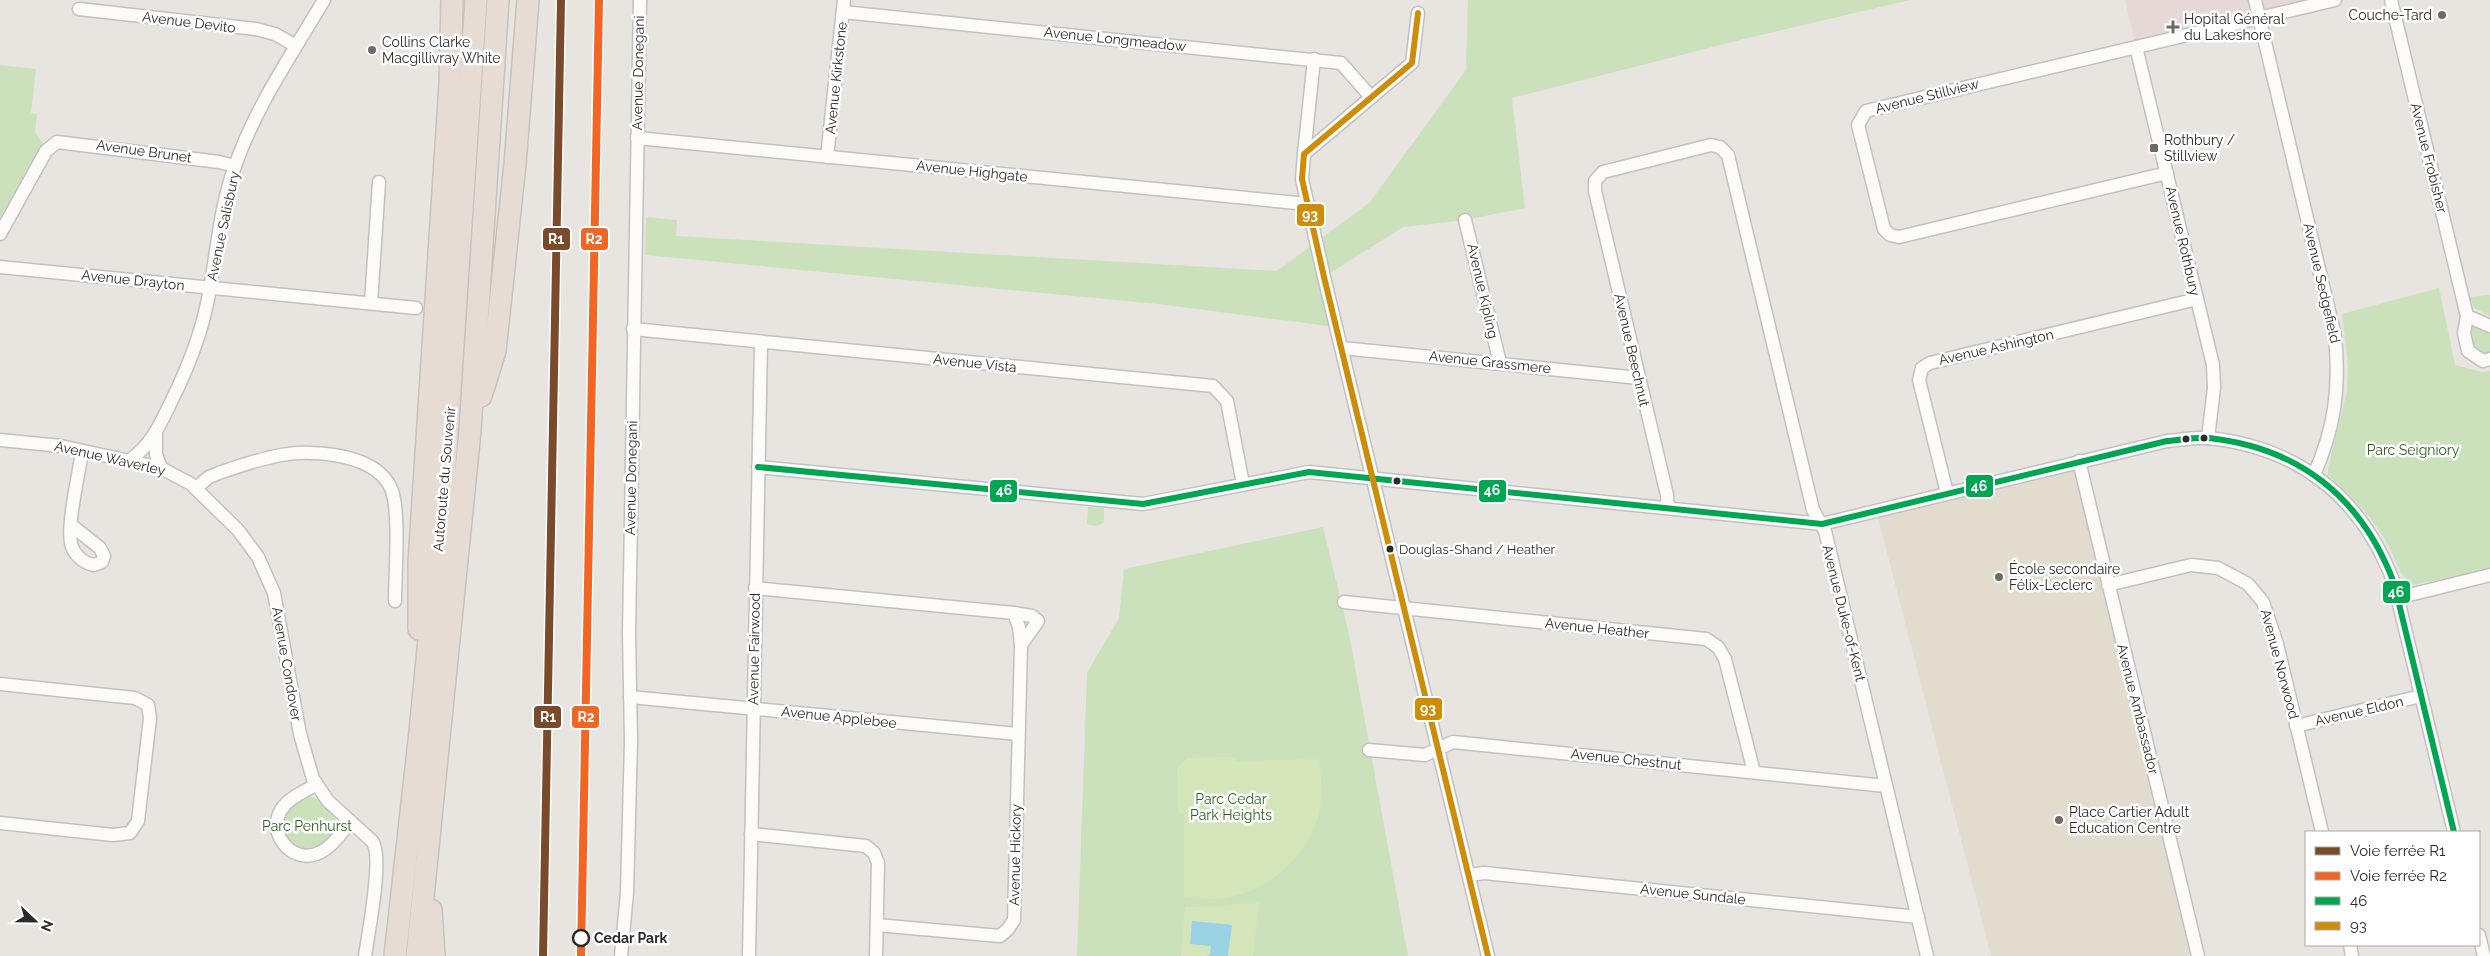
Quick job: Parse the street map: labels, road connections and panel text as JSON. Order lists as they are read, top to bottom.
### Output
{
  "streets": {
    "highway": ["Autoroute du Souvenir"],
    "street": [
      "Avenue Devito",
      "Avenue Longmeadow",
      "Avenue Donegani",
      "Avenue Kirkstone",
      "Avenue Stillview",
      "Avenue Brunet",
      "Avenue Frobisher",
      "Avenue Highgate",
      "Avenue Salisbury",
      "Avenue Rothbury",
      "Avenue Drayton",
      "Avenue Sedgefield",
      "Avenue Kipling",
      "Avenue Ashington",
      "Avenue Beechnut",
      "Avenue Grassmere",
      "Avenue Vista",
      "Avenue Waverley",
      "Avenue Duke-of-Kent",
      "Avenue Heather",
      "Avenue Fairwood",
      "Avenue Condover",
      "Avenue Norwood",
      "Avenue Ambassador",
      "Avenue Eldon",
      "Avenue Applebee",
      "Avenue Chestnut",
      "Avenue Hickory",
      "Avenue Sundale"
    ]
  },
  "crossings": [
    ["Avenue Devito", "Avenue Salisbury"],
    ["Avenue Longmeadow", "Avenue Kirkstone"],
    ["Avenue Donegani", "Avenue Highgate"],
    ["Avenue Donegani", "Avenue Vista"],
    ["Avenue Donegani", "Avenue Applebee"],
    ["Avenue Kirkstone", "Avenue Highgate"],
    ["Avenue Stillview", "Avenue Rothbury"],
    ["Avenue Stillview", "Avenue Sedgefield"],
    ["Avenue Brunet", "Avenue Salisbury"],
    ["Avenue Salisbury", "Avenue Drayton"],
    ["Avenue Salisbury", "Avenue Waverley"],
    ["Avenue Rothbury", "Avenue Ashington"],
    ["Avenue Kipling", "Avenue Grassmere"],
    ["Avenue Beechnut", "Avenue Grassmere"],
    ["Avenue Beechnut", "Avenue Duke-of-Kent"],
    ["Avenue Vista", "Avenue Fairwood"],
    ["Avenue Waverley", "Avenue Condover"],
    ["Avenue Duke-of-Kent", "Avenue Chestnut"],
    ["Avenue Duke-of-Kent", "Avenue Sundale"],
    ["Avenue Heather", "Avenue Chestnut"],
    ["Avenue Fairwood", "Avenue Applebee"],
    ["Avenue Norwood", "Avenue Ambassador"],
    ["Avenue Norwood", "Avenue Eldon"],
    ["Avenue Applebee", "Avenue Hickory"]
  ],
  "parks": ["Parc Seigniory", "Parc Cedar Park Heights", "Parc Penhurst"],
  "places": {
    "other": [
      "Couche-Tard",
      "Collins Clarke Macgillivray White",
      "Douglas-Shand / Heather",
      "École secondaire Félix-Leclerc",
      "Place Cartier Adult Education Centre",
      "Cedar Park"
    ],
    "health": ["Hopital Général du Lakeshore"],
    "transit": ["Rothbury / Stillview"]
  },
  "lines": [
    "rail line R1",
    "rail line R2",
    "transit line 93",
    "transit line 46"
  ],
  "legend": [
    "Voie ferrée R1",
    "Voie ferrée R2",
    "46",
    "93"
  ],
  "north": "right"
}
